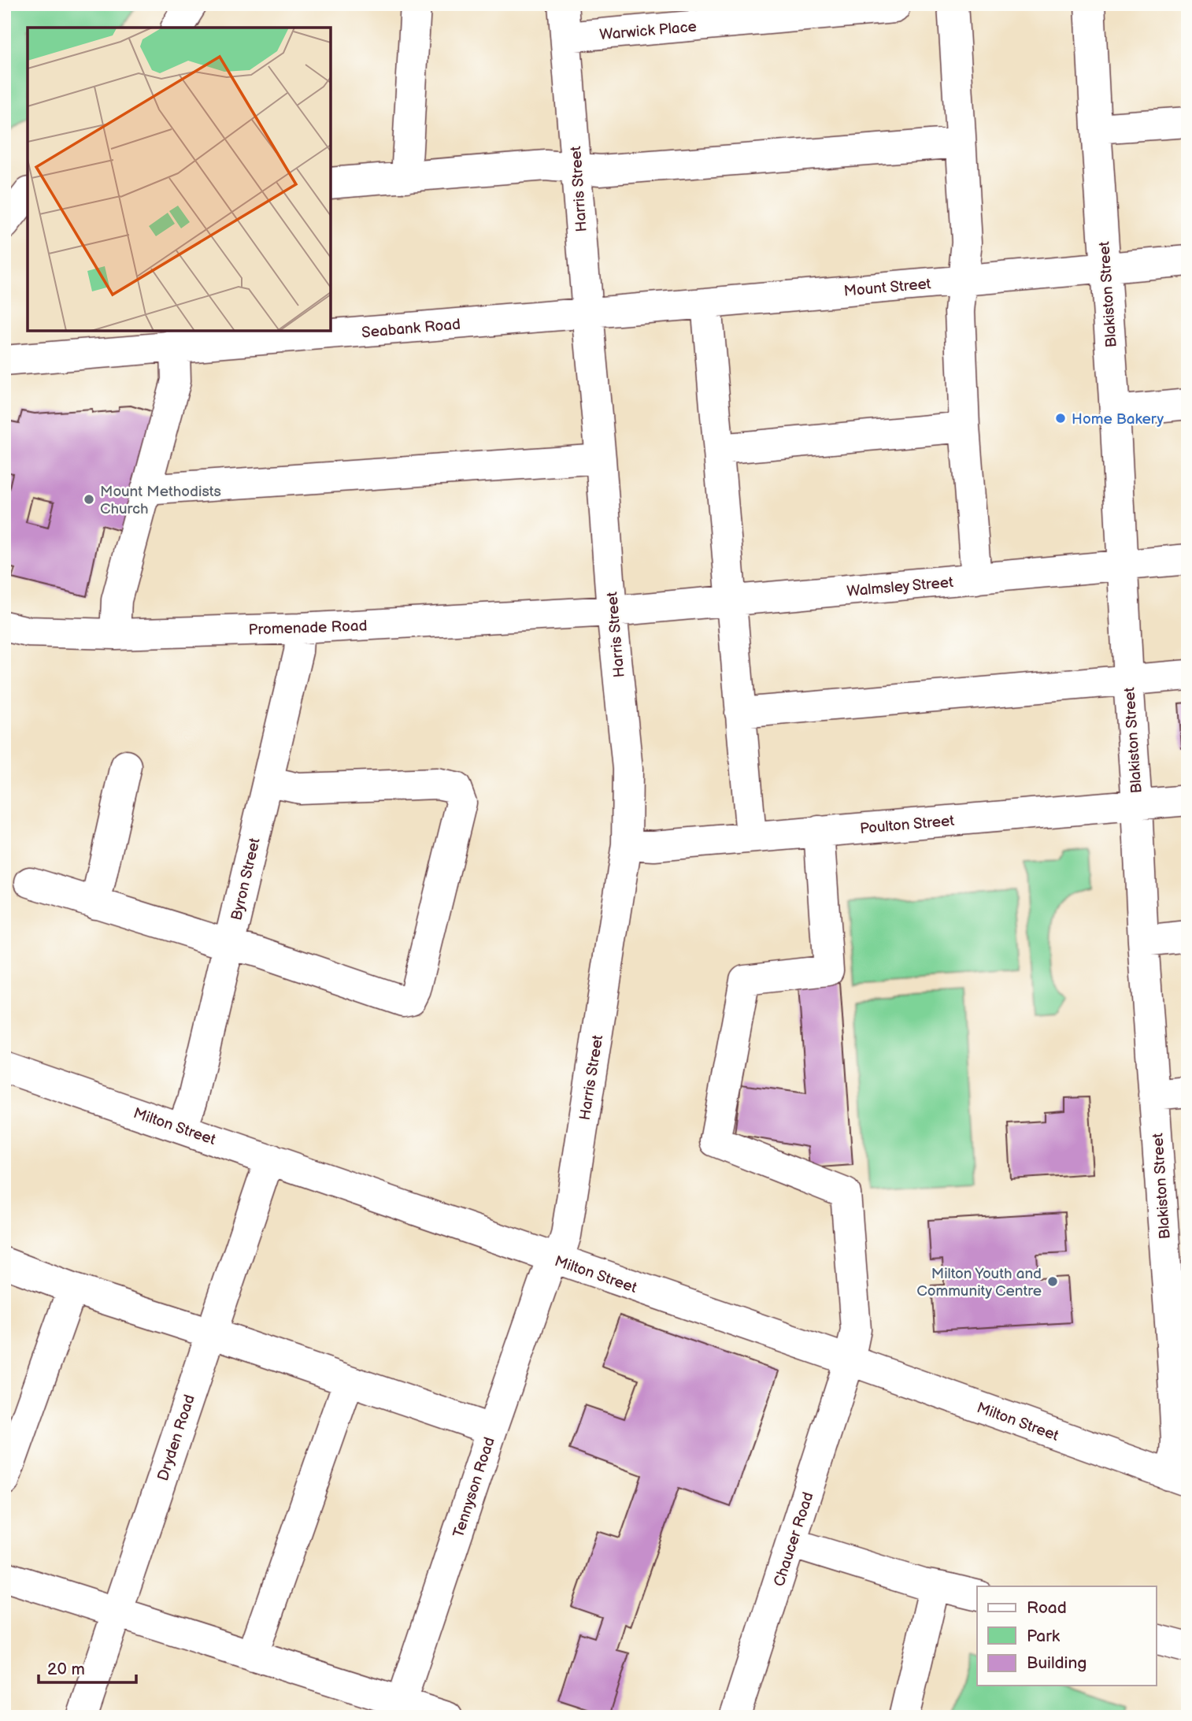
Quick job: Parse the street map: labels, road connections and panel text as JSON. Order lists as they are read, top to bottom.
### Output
{
  "streets": {
    "street": [
      "Warwick Place",
      "Harris Street",
      "Mount Street",
      "Blakiston Street",
      "Seabank Road",
      "Walmsley Street",
      "Promenade Road",
      "Poulton Street",
      "Byron Street",
      "Milton Street",
      "Dryden Road",
      "Tennyson Road",
      "Chaucer Road"
    ]
  },
  "crossings": [
    ["Warwick Place", "Harris Street"],
    ["Harris Street", "Mount Street"],
    ["Harris Street", "Seabank Road"],
    ["Harris Street", "Walmsley Street"],
    ["Harris Street", "Promenade Road"],
    ["Harris Street", "Poulton Street"],
    ["Harris Street", "Milton Street"],
    ["Harris Street", "Tennyson Road"],
    ["Mount Street", "Blakiston Street"],
    ["Mount Street", "Seabank Road"],
    ["Blakiston Street", "Walmsley Street"],
    ["Blakiston Street", "Poulton Street"],
    ["Blakiston Street", "Milton Street"],
    ["Walmsley Street", "Promenade Road"],
    ["Promenade Road", "Byron Street"],
    ["Poulton Street", "Chaucer Road"],
    ["Byron Street", "Milton Street"],
    ["Milton Street", "Dryden Road"],
    ["Milton Street", "Tennyson Road"],
    ["Milton Street", "Chaucer Road"]
  ],
  "places": ["Home Bakery", "Mount Methodists Church", "Milton Youth and Community Centre"],
  "legend": ["Road", "Park", "Building"],
  "scale_bar": "20 m"
}
